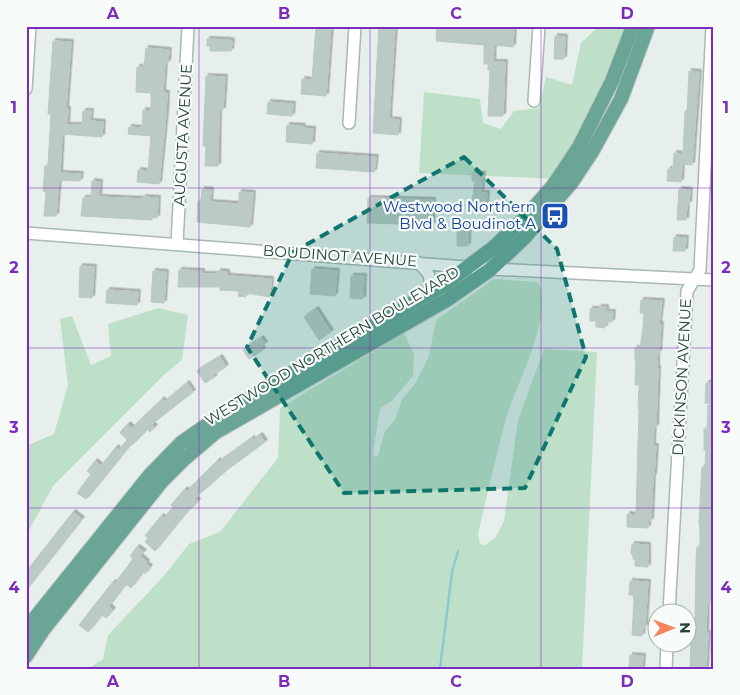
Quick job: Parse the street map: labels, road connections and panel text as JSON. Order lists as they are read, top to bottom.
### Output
{
  "streets": {
    "main road": ["WESTWOOD NORTHERN BOULEVARD"],
    "street": ["AUGUSTA AVENUE", "BOUDINOT AVENUE", "DICKINSON AVENUE"]
  },
  "crossings": [
    ["AUGUSTA AVENUE", "BOUDINOT AVENUE"],
    ["BOUDINOT AVENUE", "WESTWOOD NORTHERN BOULEVARD"],
    ["BOUDINOT AVENUE", "DICKINSON AVENUE"]
  ],
  "places": {
    "bus stop": ["Westwood Northern Blvd & Boudinot A"]
  },
  "north": "right",
  "grid": {
    "columns": [
      "A",
      "B",
      "C",
      "D"
    ],
    "rows": [
      "1",
      "2",
      "3",
      "4"
    ]
  }
}
